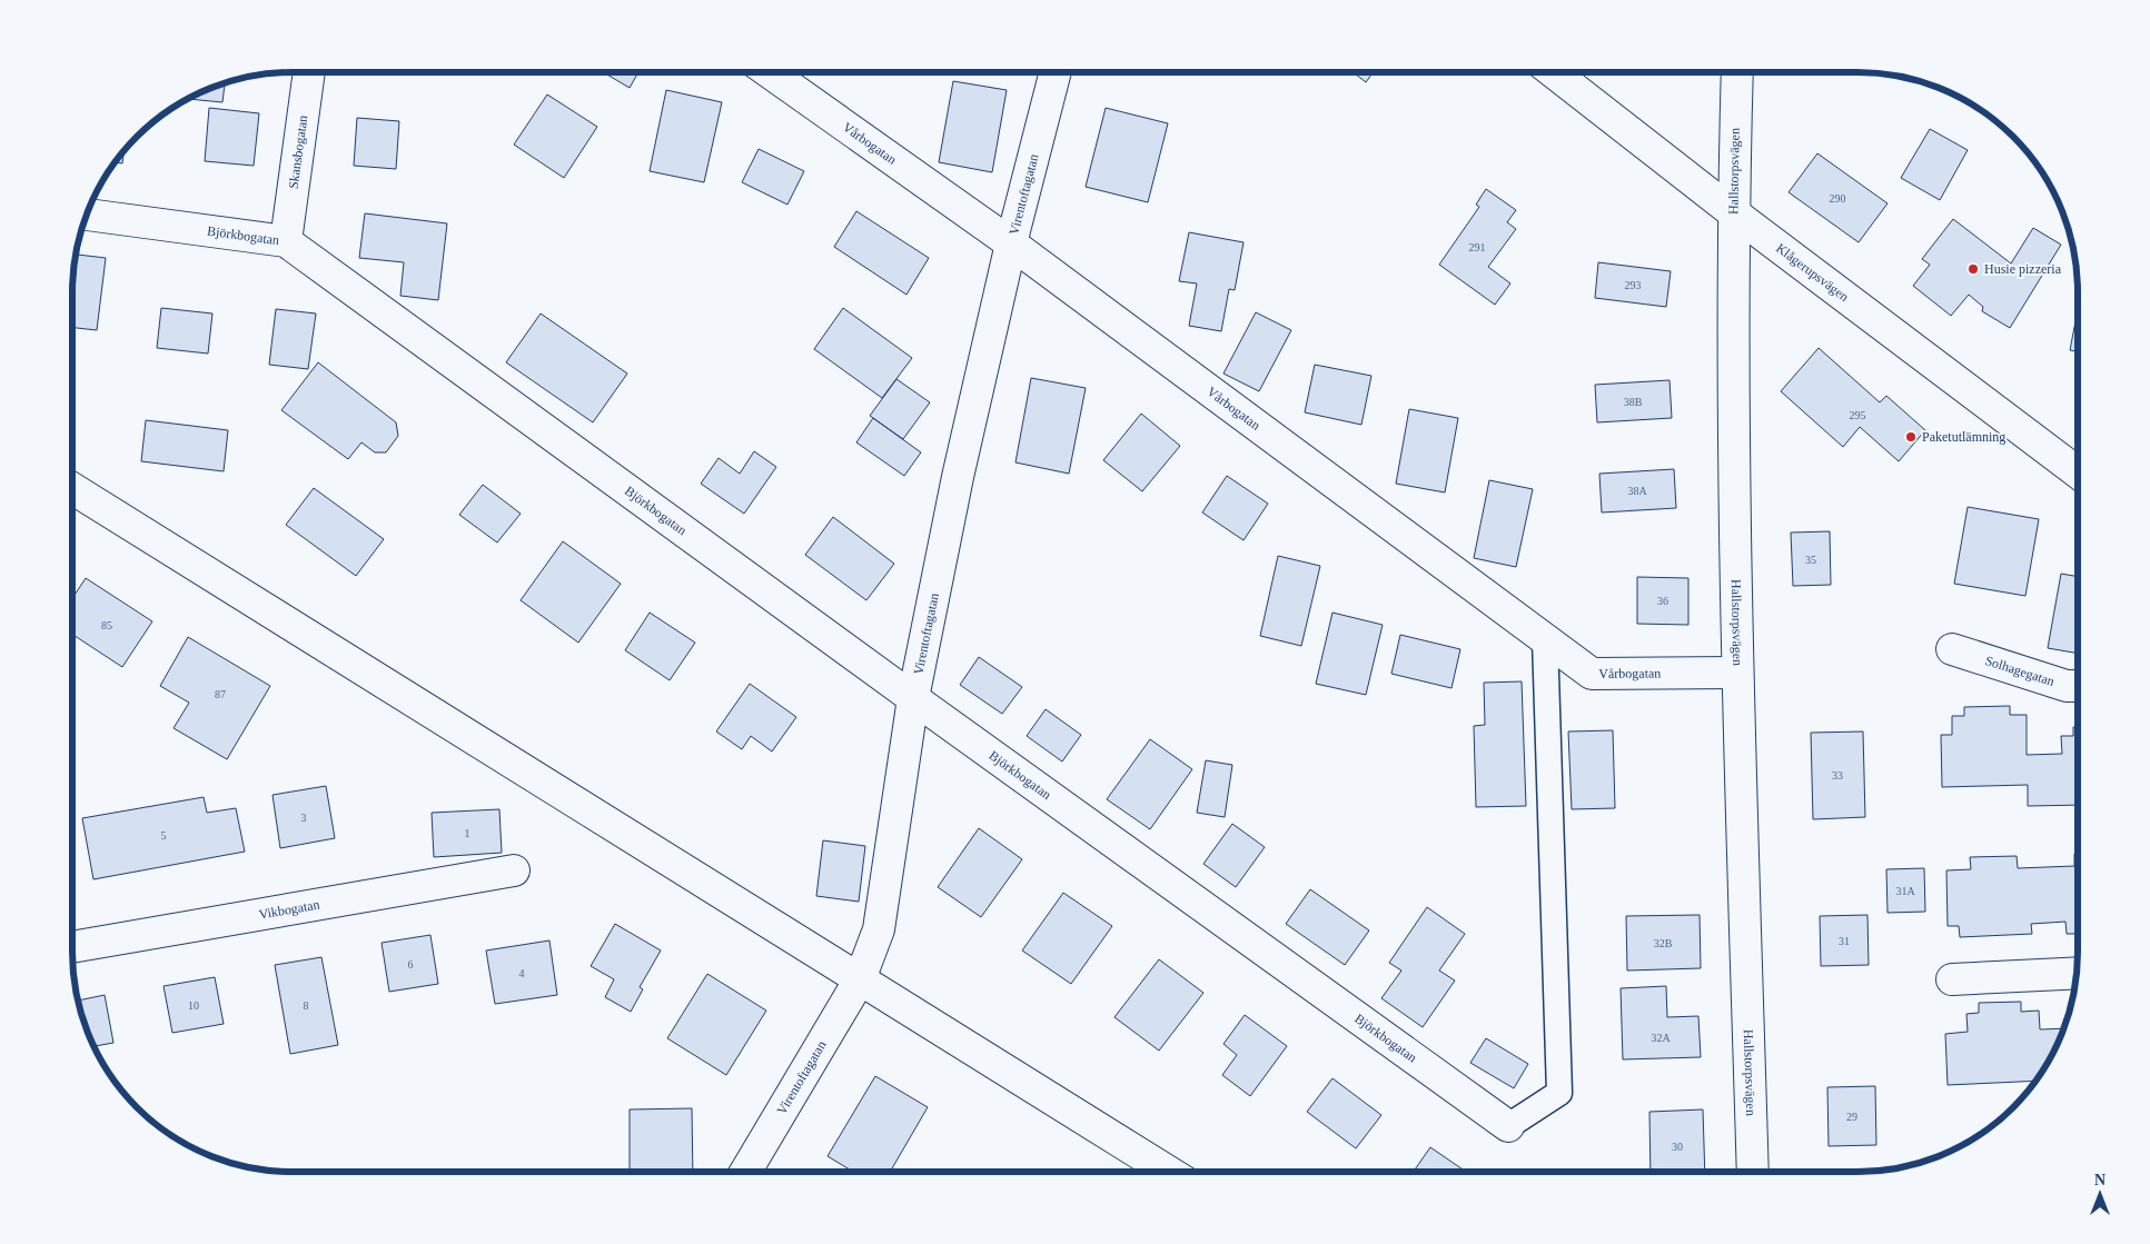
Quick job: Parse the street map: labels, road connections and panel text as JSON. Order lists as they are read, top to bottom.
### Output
{
  "streets": {
    "street": [
      "Vårbogatan",
      "Skansbogatan",
      "Hallstorpsvägen",
      "Virentoftagatan",
      "Björkbogatan",
      "Klågerupsvägen",
      "Solhagegatan",
      "Vikbogatan"
    ]
  },
  "crossings": [
    ["Vårbogatan", "Hallstorpsvägen"],
    ["Vårbogatan", "Virentoftagatan"],
    ["Vårbogatan", "Björkbogatan"],
    ["Skansbogatan", "Björkbogatan"],
    ["Hallstorpsvägen", "Klågerupsvägen"],
    ["Virentoftagatan", "Björkbogatan"]
  ],
  "places": ["Husie pizzeria", "Paketutlämning"],
  "house_numbers": [
    "290",
    "291",
    "293",
    "38B",
    "295",
    "38A",
    "35",
    "36",
    "85",
    "87",
    "33",
    "3",
    "1",
    "5",
    "31A",
    "31",
    "32B",
    "6",
    "4",
    "10",
    "8",
    "32A",
    "29",
    "30"
  ],
  "north": "top"
}
